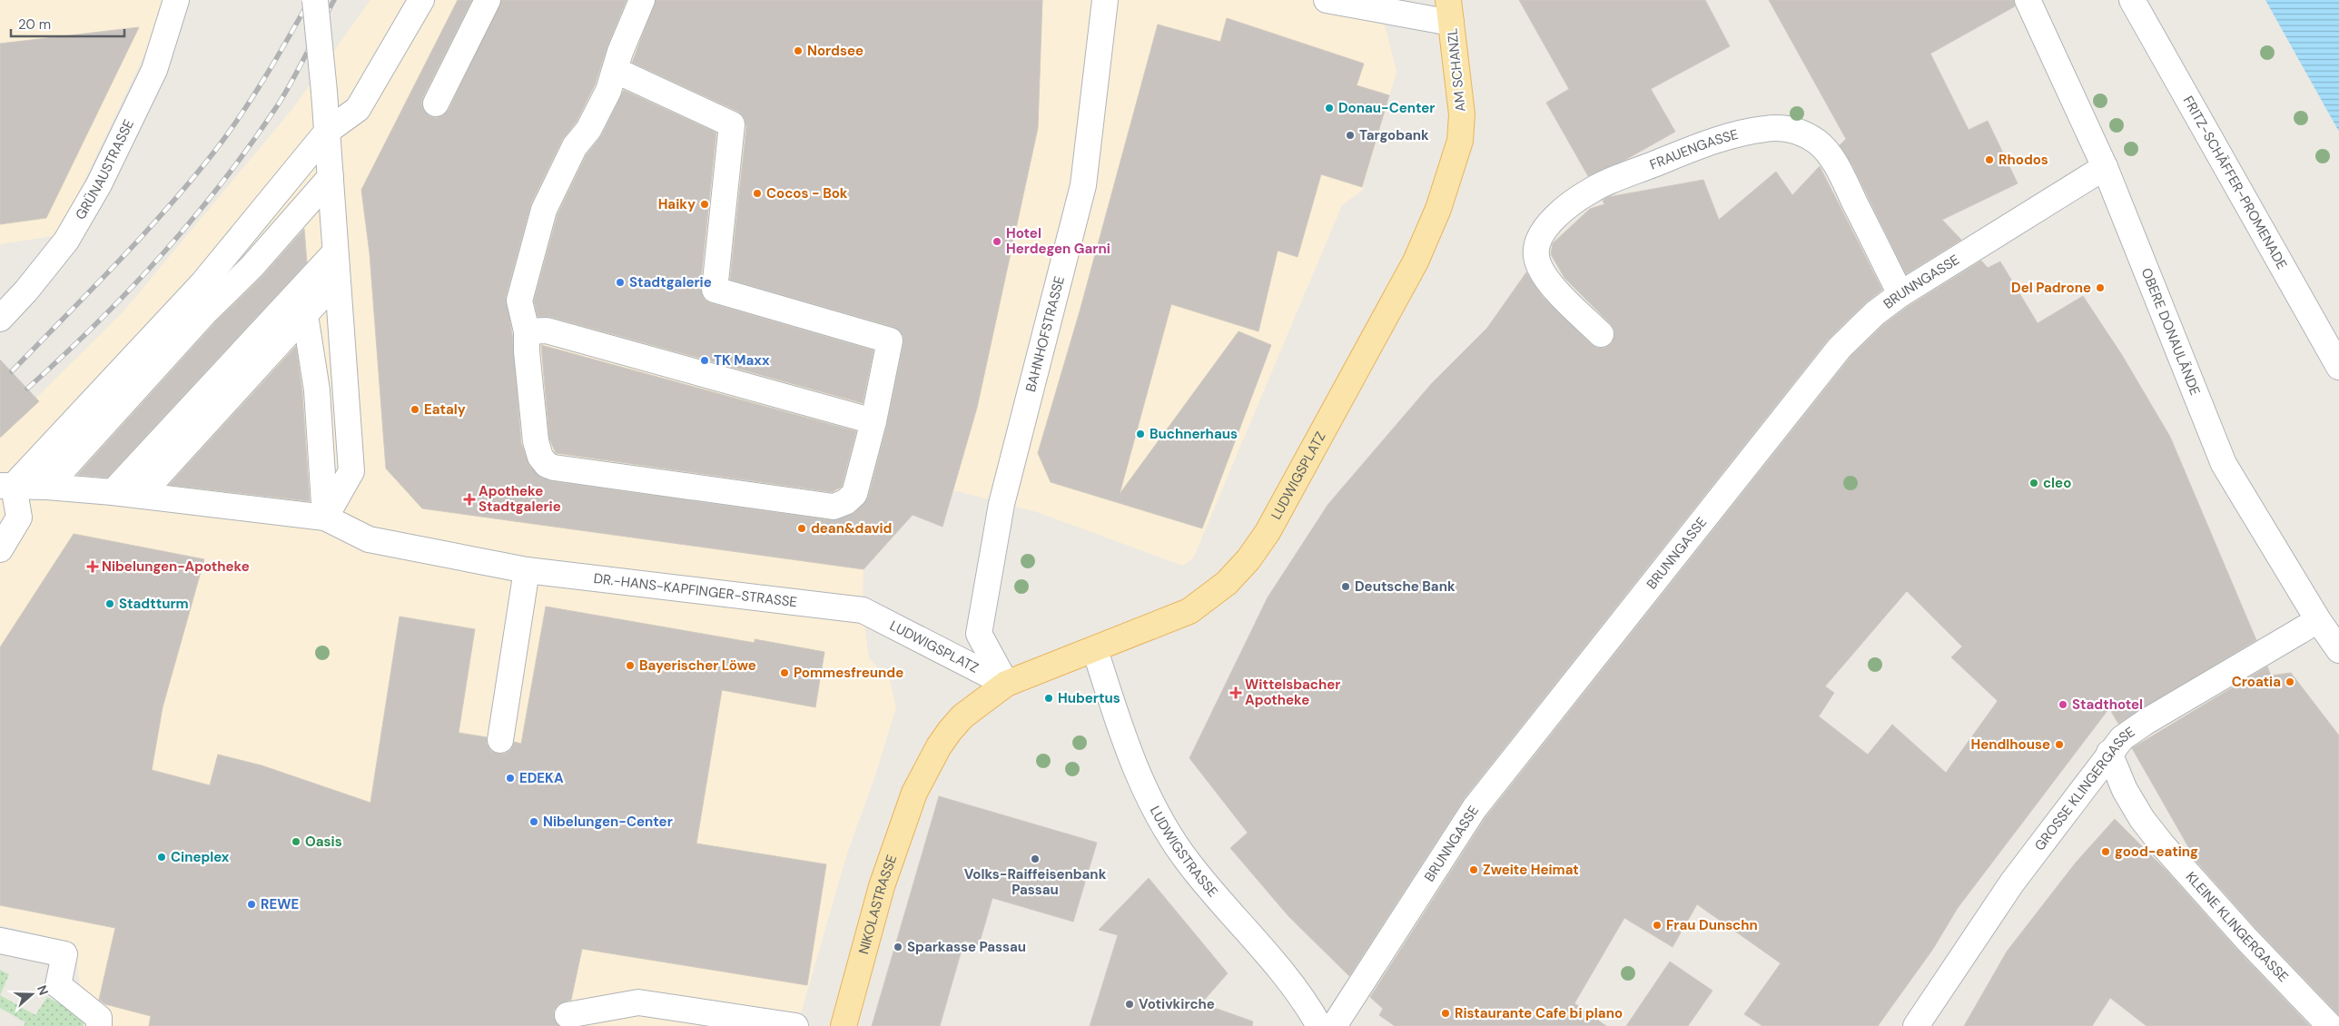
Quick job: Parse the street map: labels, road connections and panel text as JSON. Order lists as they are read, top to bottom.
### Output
{
  "streets": {
    "main road": ["AM SCHANZL", "LUDWIGSPLATZ", "NIKOLASTRASSE"],
    "street": [
      "FRAUENGASSE",
      "GRÜNAUSTRASSE",
      "FRITZ-SCHÄFFER-PROMENADE",
      "BRUNNGASSE",
      "OBERE DONAULÄNDE",
      "BAHNHOFSTRASSE",
      "DR.-HANS-KAPFINGER-STRASSE",
      "GROSSE KLINGERGASSE",
      "LUDWIGSTRASSE",
      "KLEINE KLINGERGASSE"
    ]
  },
  "crossings": [
    ["AM SCHANZL", "LUDWIGSPLATZ"],
    ["FRAUENGASSE", "BRUNNGASSE"],
    ["BRUNNGASSE", "OBERE DONAULÄNDE"],
    ["OBERE DONAULÄNDE", "GROSSE KLINGERGASSE"],
    ["BAHNHOFSTRASSE", "LUDWIGSPLATZ"],
    ["LUDWIGSPLATZ", "DR.-HANS-KAPFINGER-STRASSE"],
    ["LUDWIGSPLATZ", "LUDWIGSTRASSE"],
    ["LUDWIGSPLATZ", "NIKOLASTRASSE"],
    ["GROSSE KLINGERGASSE", "KLEINE KLINGERGASSE"]
  ],
  "places": {
    "other": [
      "Nordsee",
      "Donau-Center",
      "Targobank",
      "Rhodos",
      "Cocos - Bok",
      "Haiky",
      "Hotel Herdegen Garni",
      "Stadtgalerie",
      "Del Padrone",
      "TK Maxx",
      "Eataly",
      "Buchnerhaus",
      "cleo",
      "dean&david",
      "Deutsche Bank",
      "Stadtturm",
      "Bayerischer Löwe",
      "Pommesfreunde",
      "Croatia",
      "Hubertus",
      "Stadthotel",
      "Hendlhouse",
      "EDEKA",
      "Nibelungen-Center",
      "Oasis",
      "good-eating",
      "Cineplex",
      "Volks-Raiffeisenbank Passau",
      "Zweite Heimat",
      "REWE",
      "Frau Dunschn",
      "Sparkasse Passau",
      "Votivkirche",
      "Ristaurante Cafe bi plano"
    ],
    "health": ["Apotheke Stadtgalerie", "Nibelungen-Apotheke", "Wittelsbacher Apotheke"]
  },
  "scale_bar": "20 m",
  "north": "right"
}
